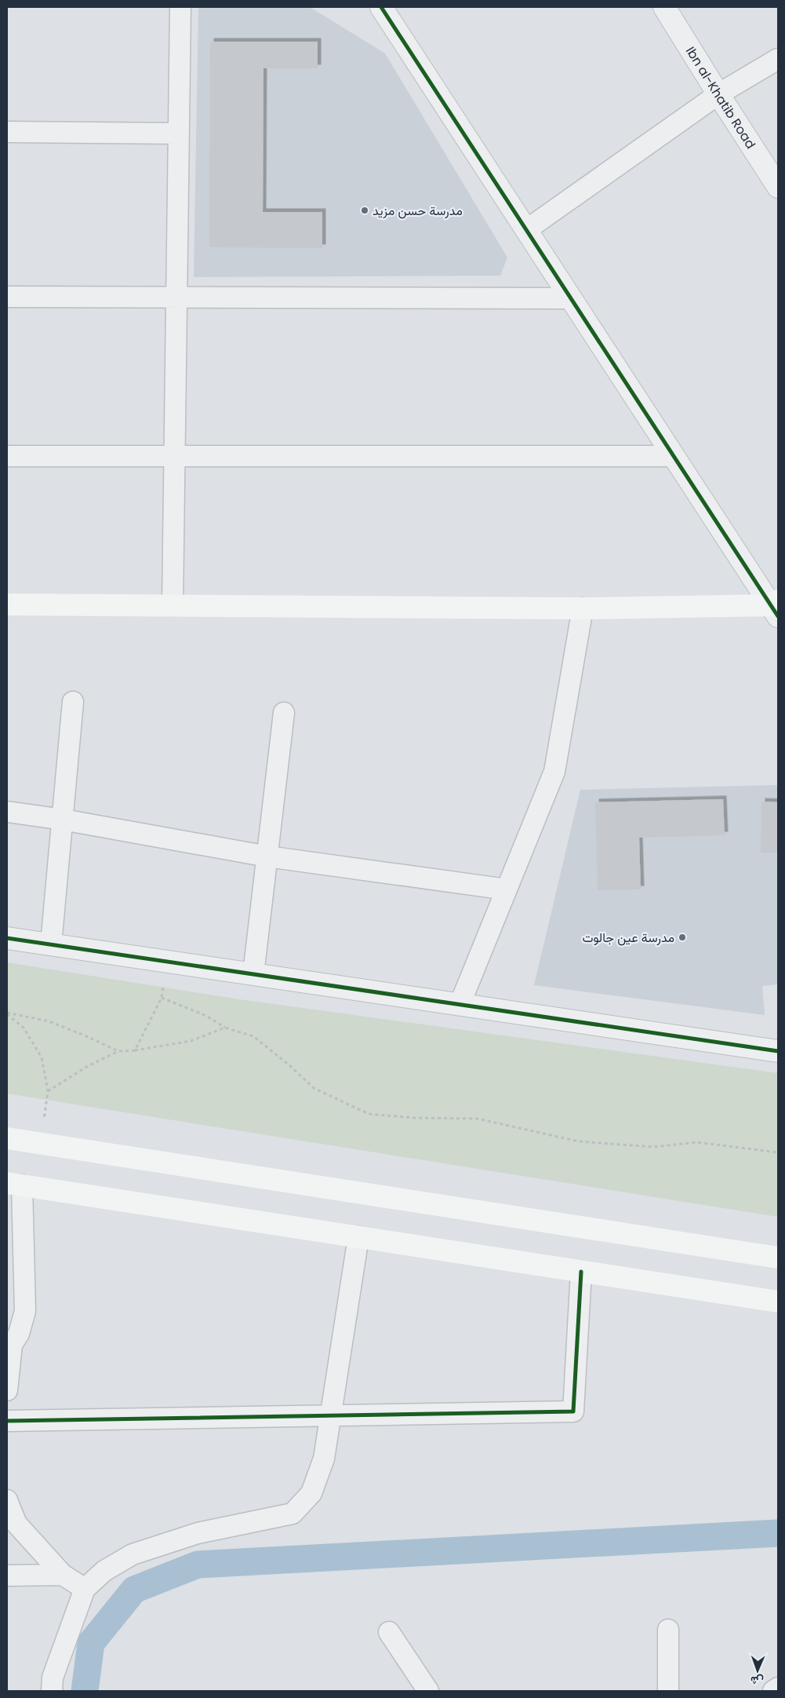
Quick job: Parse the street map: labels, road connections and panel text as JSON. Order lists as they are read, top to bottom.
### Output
{
  "streets": {
    "street": ["Ibn al-Khatib Road"]
  },
  "places": ["مدرسة حسن مزيد", "مدرسة عين جالوت"],
  "north": "bottom"
}
